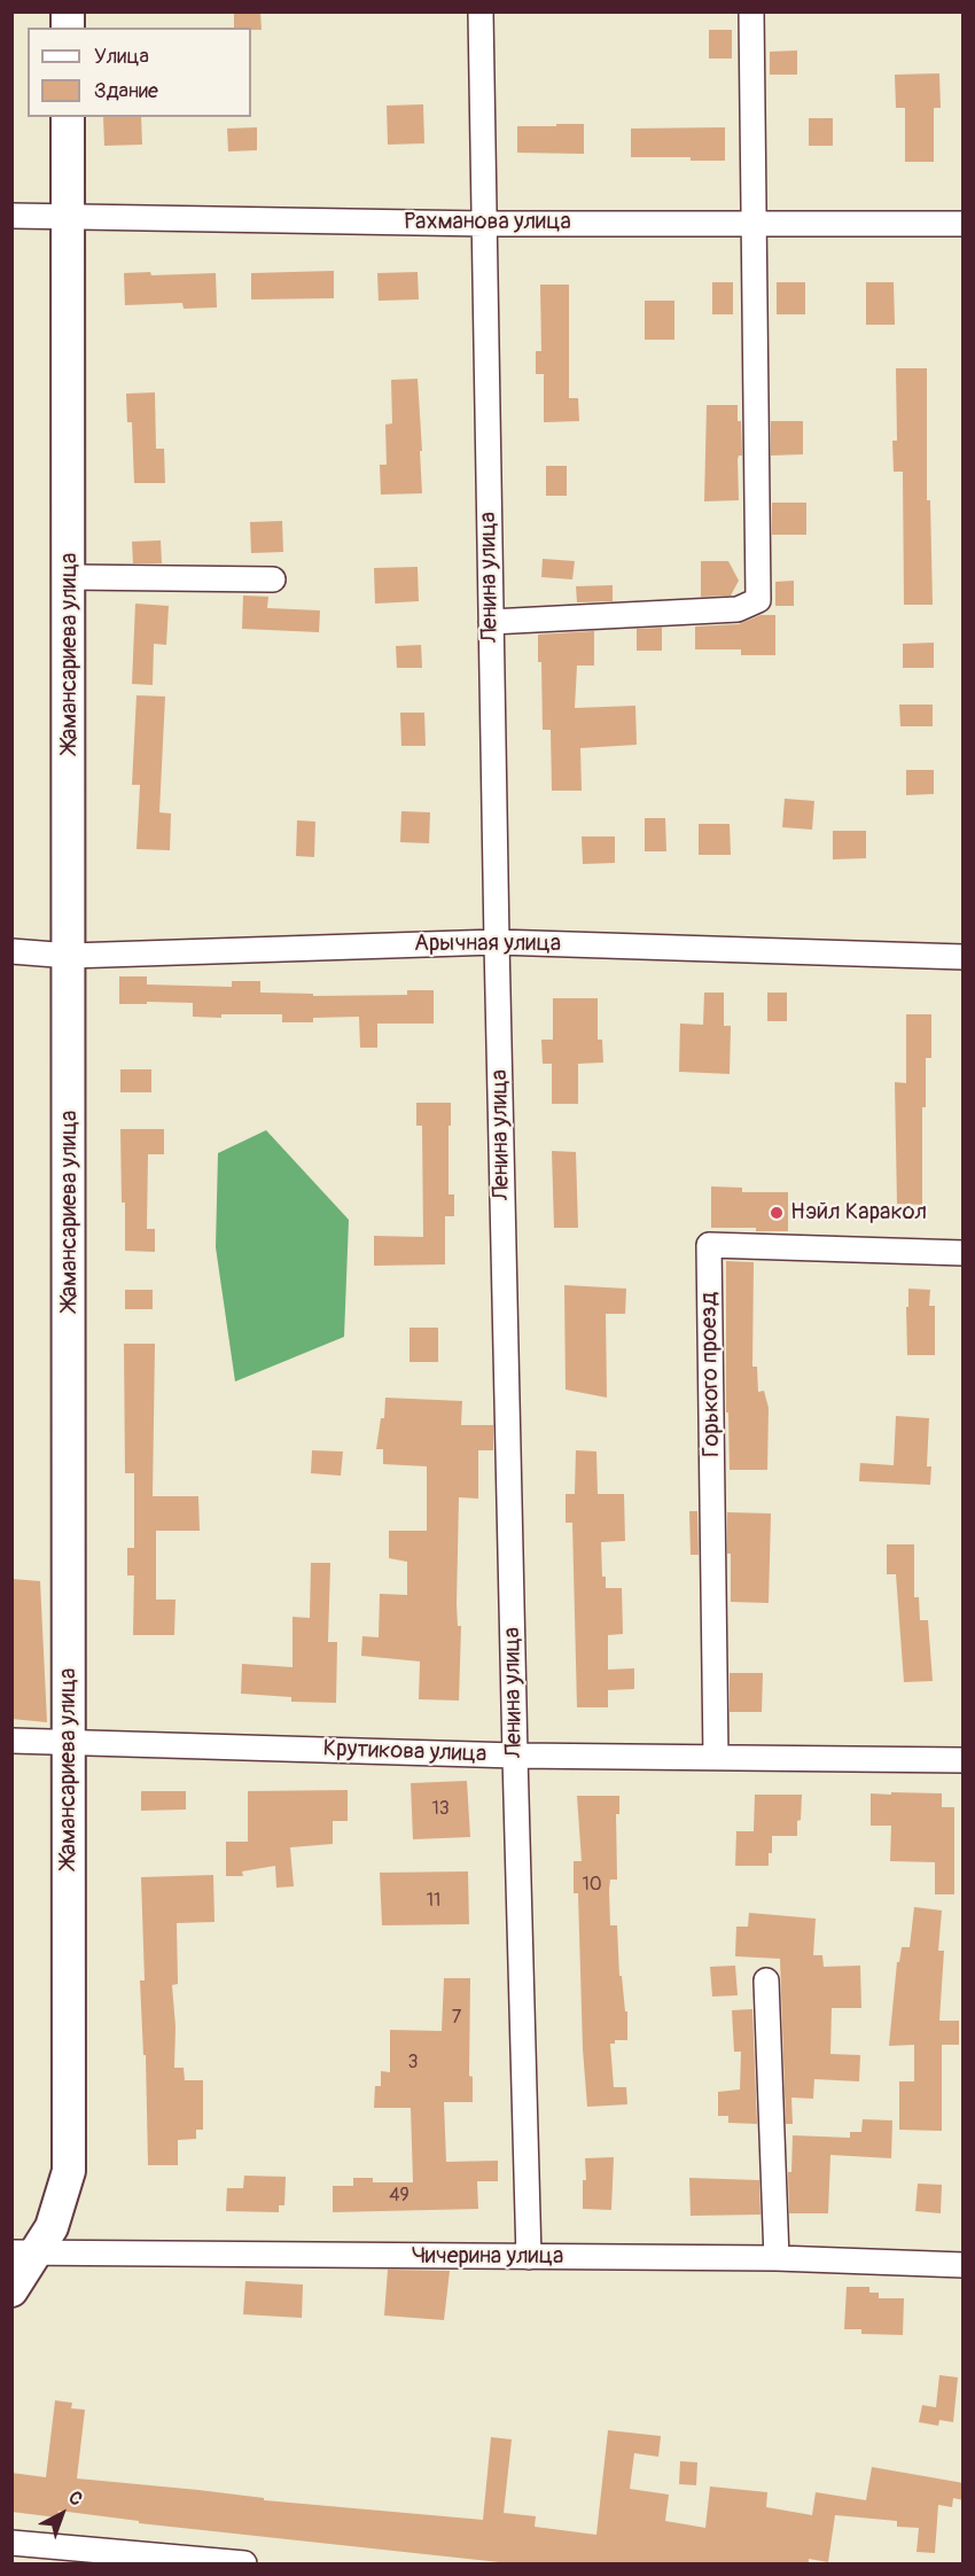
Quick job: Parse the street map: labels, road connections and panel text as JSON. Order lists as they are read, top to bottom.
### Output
{
  "streets": {
    "street": [
      "Рахманова улица",
      "Ленина улица",
      "Жамансариева улица",
      "Арычная улица",
      "Горького проезд",
      "Крутикова улица",
      "Чичерина улица"
    ]
  },
  "crossings": [
    ["Рахманова улица", "Ленина улица"],
    ["Рахманова улица", "Жамансариева улица"],
    ["Ленина улица", "Арычная улица"],
    ["Ленина улица", "Крутикова улица"],
    ["Ленина улица", "Чичерина улица"],
    ["Жамансариева улица", "Арычная улица"],
    ["Жамансариева улица", "Крутикова улица"],
    ["Жамансариева улица", "Чичерина улица"],
    ["Горького проезд", "Крутикова улица"]
  ],
  "places": ["Нэйл Каракол"],
  "house_numbers": [
    "13",
    "10",
    "11",
    "7",
    "3",
    "49"
  ],
  "legend": ["Улица", "Здание"],
  "north": "top right"
}
